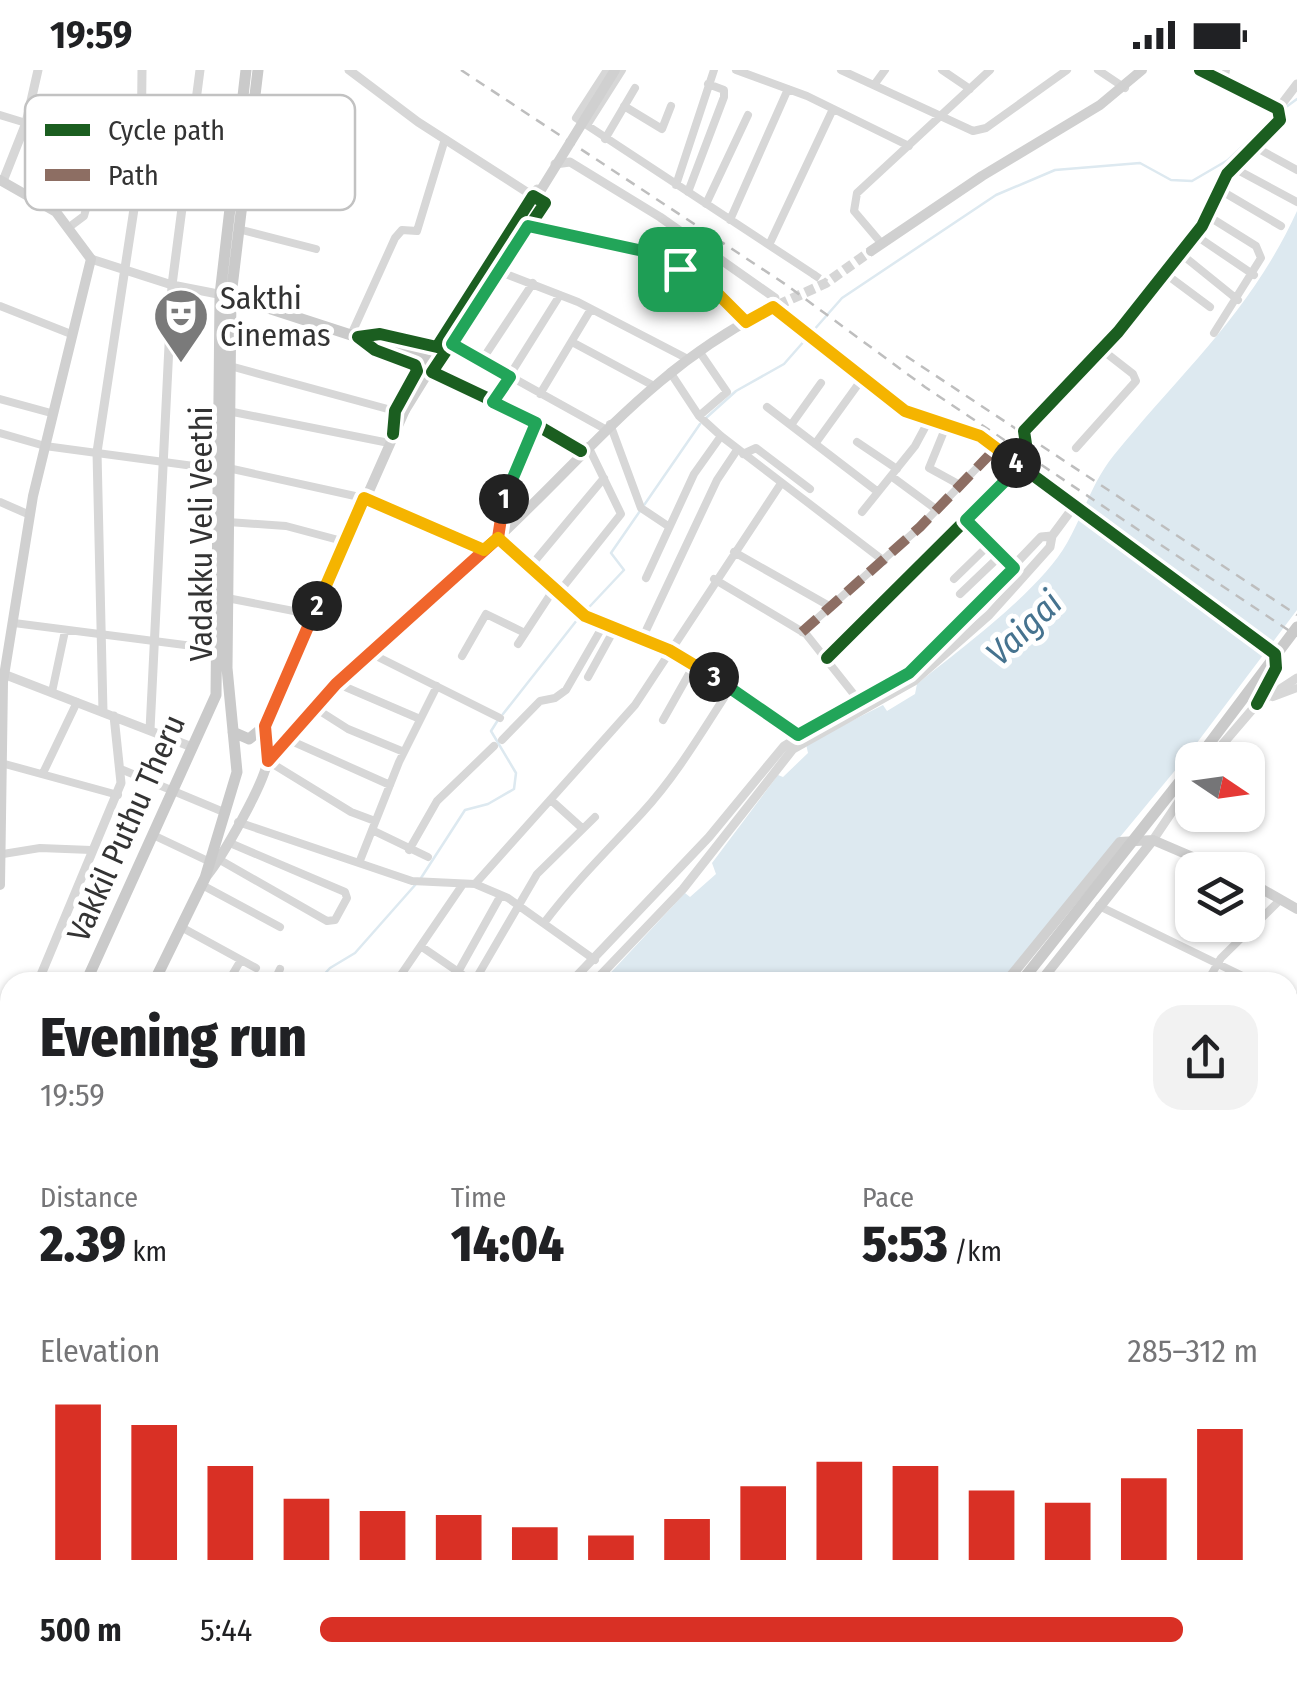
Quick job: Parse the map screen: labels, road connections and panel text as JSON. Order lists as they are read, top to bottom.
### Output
{
  "streets": {
    "main road": ["Vadakku Veli Veethi", "Vakkil Puthu Theru"]
  },
  "crossings": [
    ["Vadakku Veli Veethi", "Vakkil Puthu Theru"]
  ],
  "water": ["Vaigai"],
  "places": {
    "theatre": ["Sakthi Cinemas"]
  },
  "legend": ["Cycle path", "Path"],
  "north": "right",
  "page": {
    "status": "19:59",
    "pins": [
      "4",
      "1",
      "2",
      "3"
    ],
    "heading": ["Evening run", "19:59"],
    "stats": [
      ["Distance", "2.39 km"],
      ["Time", "14:04"],
      ["Pace", "5:53 /km"]
    ],
    "chart": ["Elevation", "285–312 m"],
    "list": [
      {
        "name": "500 m",
        "note": "5:44"
      }
    ]
  }
}
